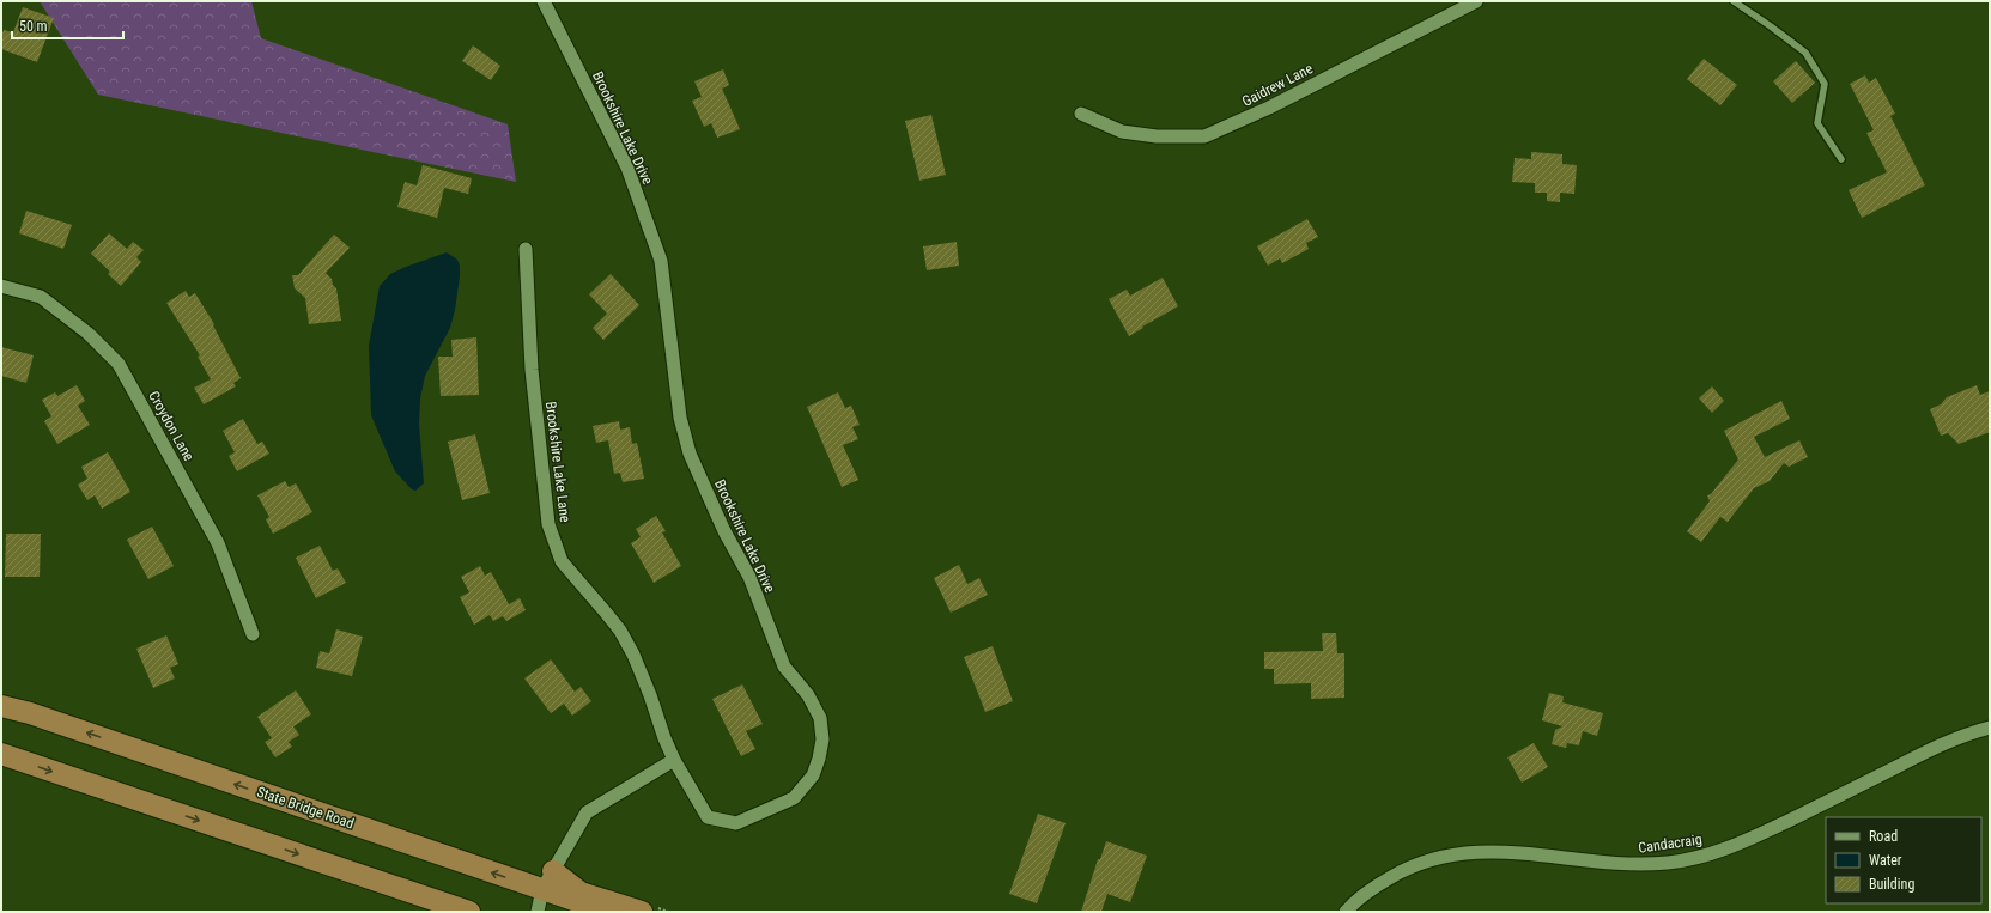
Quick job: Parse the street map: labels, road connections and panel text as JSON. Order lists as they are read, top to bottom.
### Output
{
  "streets": {
    "highway": ["State Bridge Road"],
    "street": [
      "Gaidrew Lane",
      "Brookshire Lake Drive",
      "Croydon Lane",
      "Brookshire Lake Lane",
      "Candacraig"
    ]
  },
  "crossings": [
    ["Brookshire Lake Drive", "Brookshire Lake Lane"]
  ],
  "legend": ["Road", "Water", "Building"],
  "scale_bar": "50 m"
}
